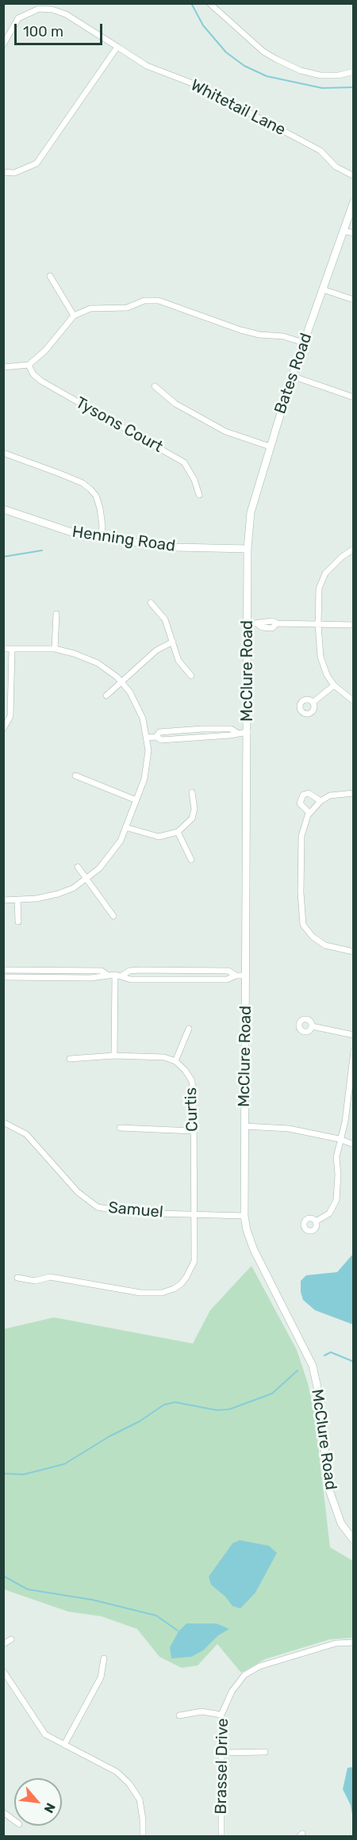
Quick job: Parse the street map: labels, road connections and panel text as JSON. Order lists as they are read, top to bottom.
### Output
{
  "streets": {
    "street": [
      "Whitetail Lane",
      "Bates Road",
      "Tysons Court",
      "Henning Road",
      "McClure Road",
      "Curtis",
      "Samuel",
      "Brassel Drive"
    ]
  },
  "crossings": [
    ["Bates Road", "Henning Road"],
    ["Bates Road", "McClure Road"],
    ["Henning Road", "McClure Road"],
    ["McClure Road", "Samuel"],
    ["Curtis", "Samuel"]
  ],
  "scale_bar": "100 m",
  "north": "bottom right"
}
